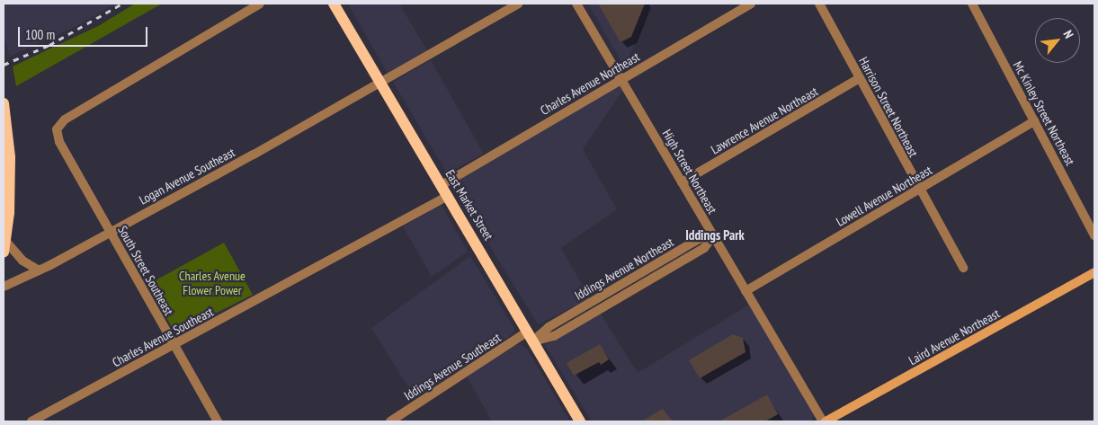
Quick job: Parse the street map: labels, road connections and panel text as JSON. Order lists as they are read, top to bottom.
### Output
{
  "streets": {
    "main road": ["East Market Street"],
    "street": [
      "Charles Avenue Northeast",
      "Harrison Street Northeast",
      "Mc Kinley Street Northeast",
      "Lawrence Avenue Northeast",
      "High Street Northeast",
      "Logan Avenue Southeast",
      "Lowell Avenue Northeast",
      "Iddings Avenue Northeast",
      "South Street Southeast",
      "Charles Avenue Southeast",
      "Laird Avenue Northeast",
      "Iddings Avenue Southeast"
    ]
  },
  "crossings": [
    ["Charles Avenue Northeast", "High Street Northeast"],
    ["Charles Avenue Northeast", "East Market Street"],
    ["Harrison Street Northeast", "Lawrence Avenue Northeast"],
    ["Harrison Street Northeast", "Lowell Avenue Northeast"],
    ["Mc Kinley Street Northeast", "Lowell Avenue Northeast"],
    ["Lawrence Avenue Northeast", "High Street Northeast"],
    ["High Street Northeast", "Lowell Avenue Northeast"],
    ["High Street Northeast", "Iddings Avenue Northeast"],
    ["High Street Northeast", "Laird Avenue Northeast"],
    ["Logan Avenue Southeast", "East Market Street"],
    ["Logan Avenue Southeast", "South Street Southeast"],
    ["East Market Street", "Iddings Avenue Northeast"],
    ["East Market Street", "Charles Avenue Southeast"],
    ["East Market Street", "Iddings Avenue Southeast"],
    ["Iddings Avenue Northeast", "Iddings Avenue Southeast"],
    ["South Street Southeast", "Charles Avenue Southeast"]
  ],
  "districts": ["Iddings Park"],
  "parks": ["Charles Avenue Flower Power"],
  "scale_bar": "100 m",
  "north": "top right"
}
